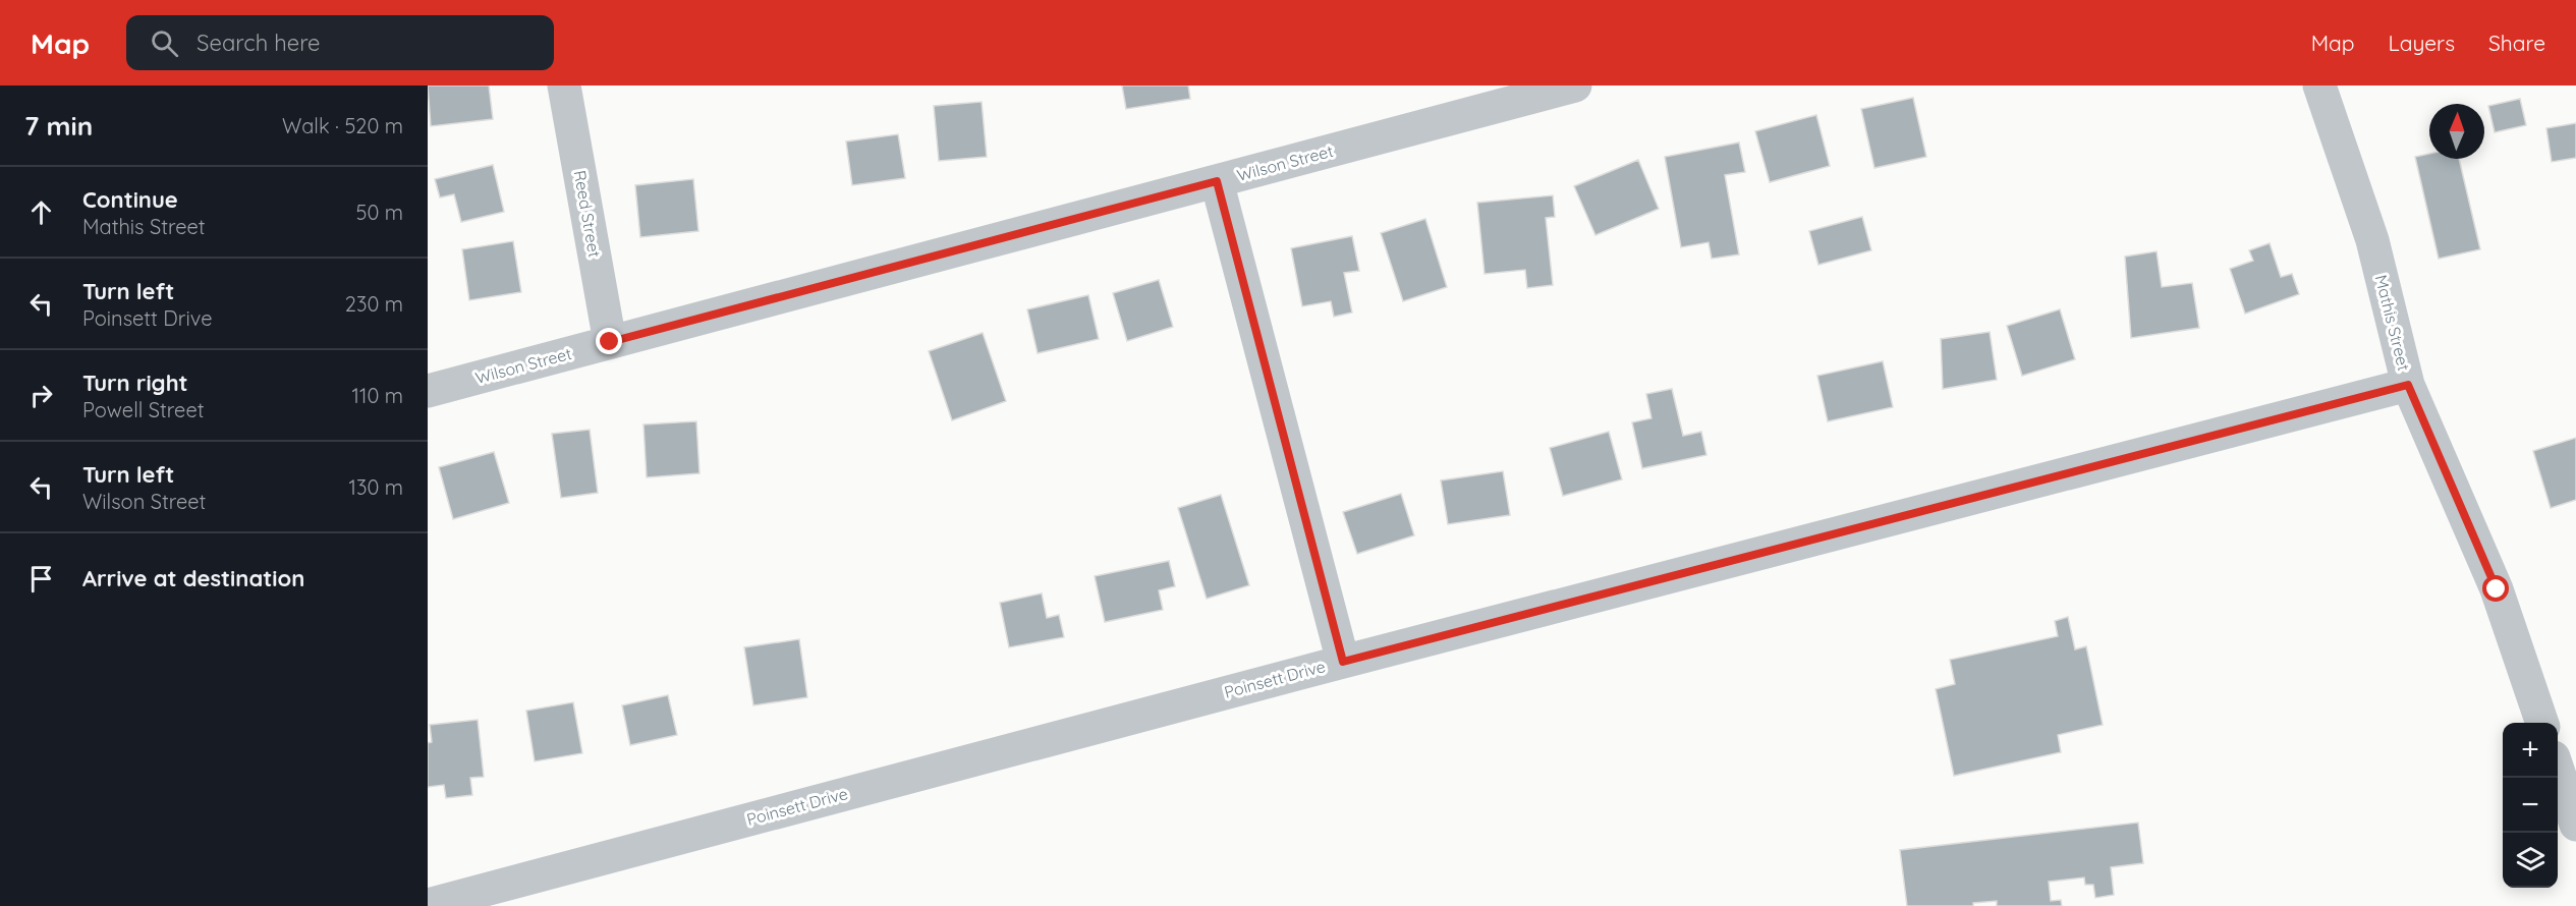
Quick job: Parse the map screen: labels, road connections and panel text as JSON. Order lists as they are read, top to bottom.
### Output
{
  "streets": {
    "street": [
      "Wilson Street",
      "Reed Street",
      "Mathis Street",
      "Poinsett Drive"
    ]
  },
  "crossings": [
    ["Wilson Street", "Reed Street"],
    ["Mathis Street", "Poinsett Drive"]
  ],
  "north": "top",
  "page": {
    "header": "Map",
    "search": "Search here",
    "nav": ["Map", "Layers", "Share"],
    "heading": ["7 min", "Walk · 520 m"],
    "list": [
      ["Continue", "Mathis Street", "50 m"],
      ["Turn left", "Poinsett Drive", "230 m"],
      ["Turn right", "Powell Street", "110 m"],
      ["Turn left", "Wilson Street", "130 m"],
      "Arrive at destination"
    ],
    "map_buttons": ["+", "−"]
  }
}
